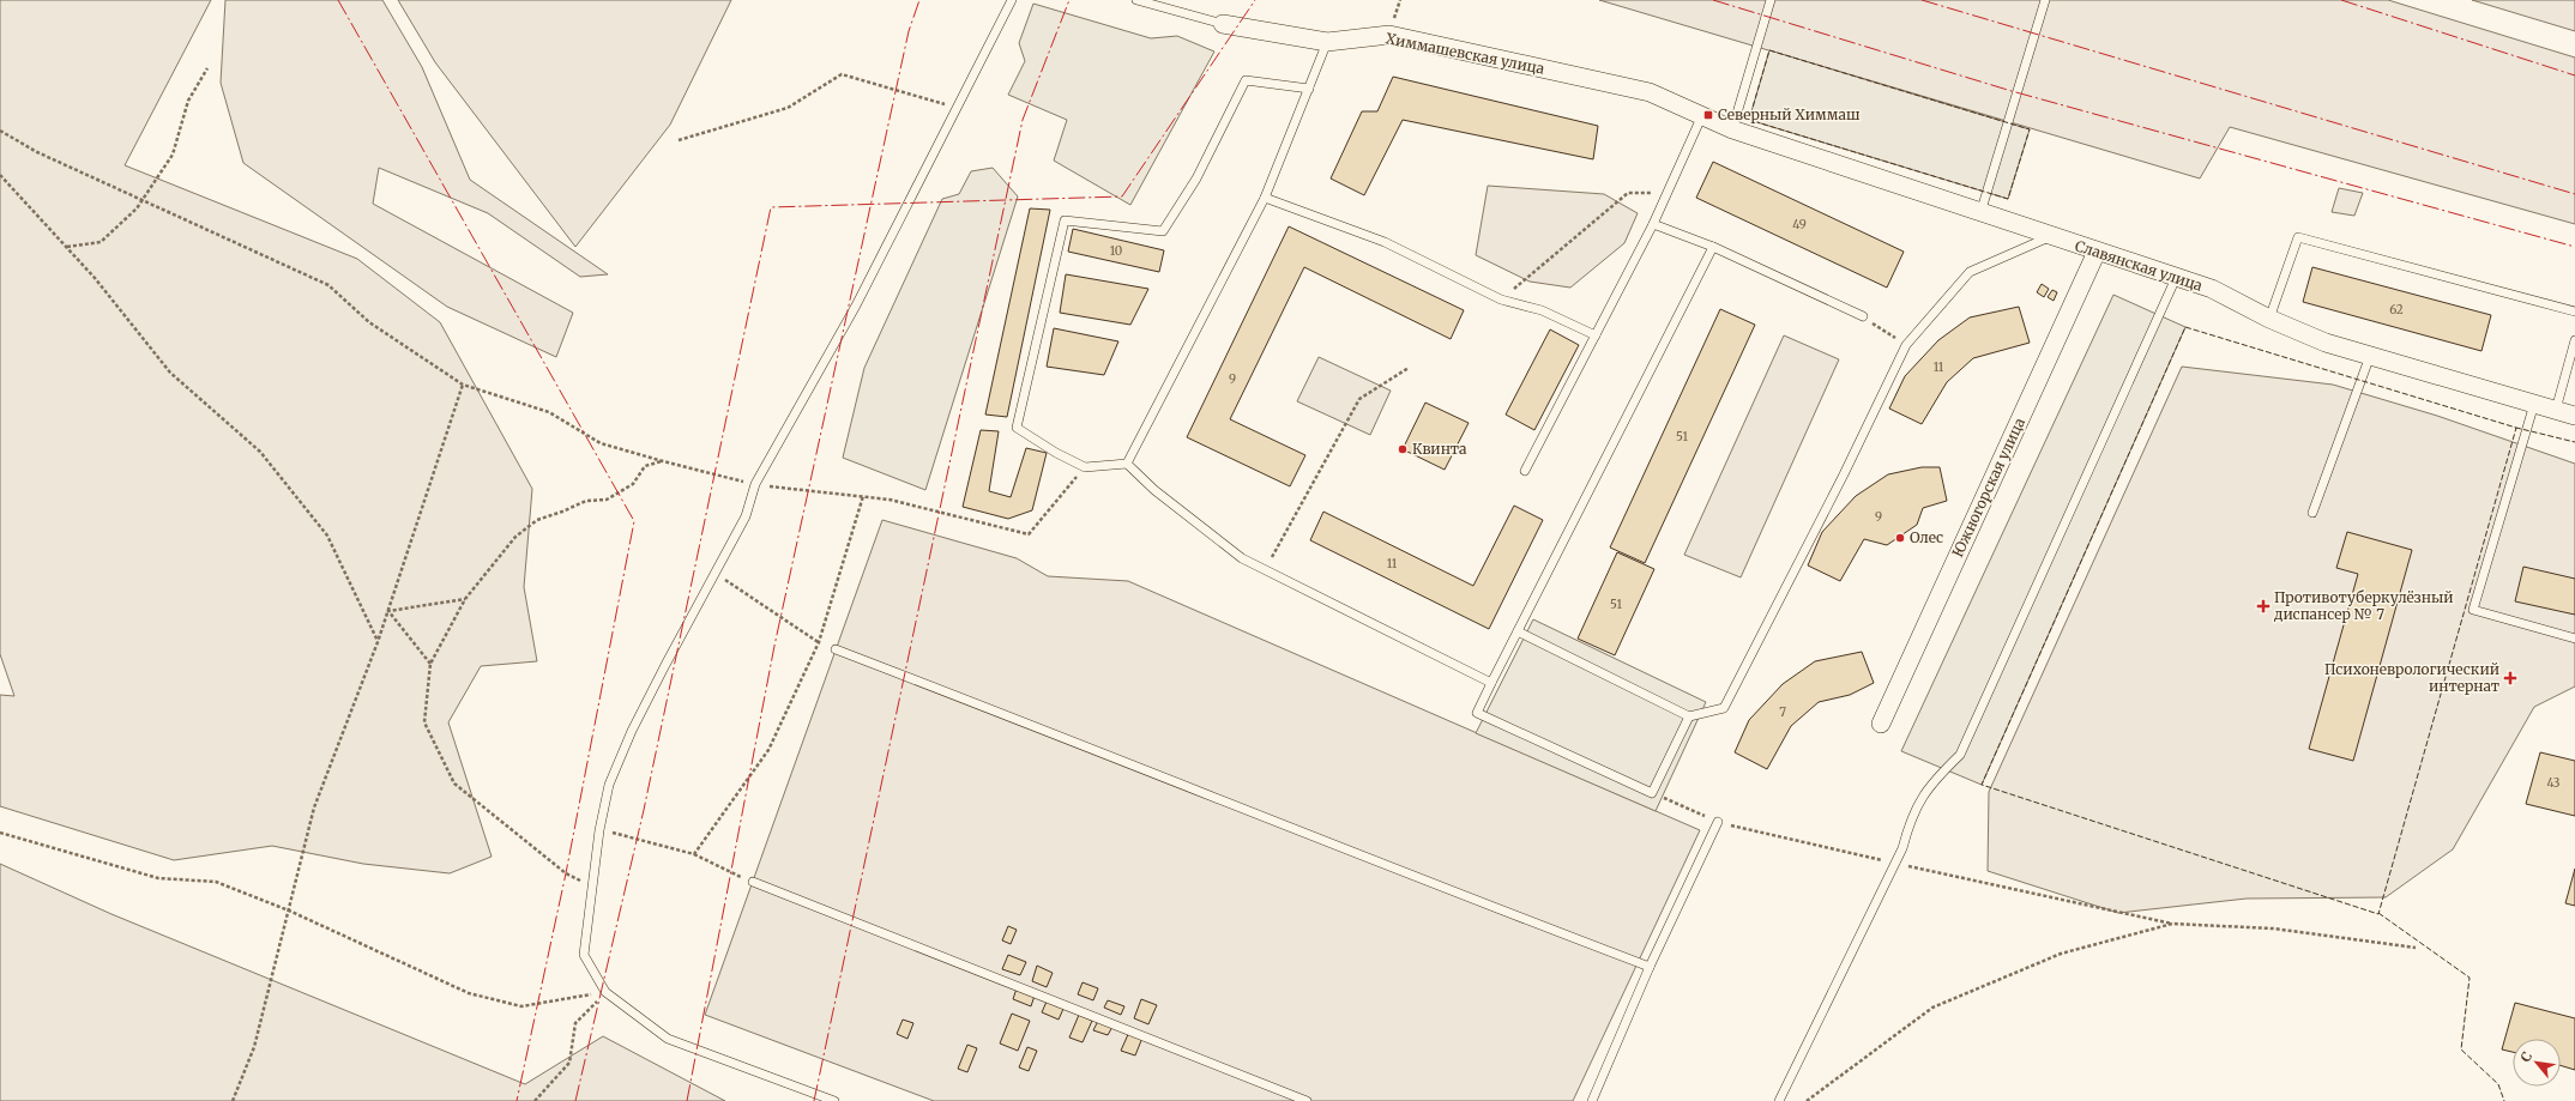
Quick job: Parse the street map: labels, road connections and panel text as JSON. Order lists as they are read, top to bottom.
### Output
{
  "streets": {
    "street": ["Химмашевская улица", "Славянская улица", "Южногорская улица"]
  },
  "crossings": [
    ["Химмашевская улица", "Славянская улица"],
    ["Славянская улица", "Южногорская улица"]
  ],
  "places": {
    "transit": ["Северный Химмаш"],
    "other": ["Квинта", "Олес"],
    "health": ["Противотуберкулёзный диспансер № 7", "Психоневрологический интернат"]
  },
  "house_numbers": [
    "49",
    "10",
    "62",
    "11",
    "9",
    "51",
    "9",
    "11",
    "51",
    "7",
    "43"
  ],
  "north": "top left"
}
